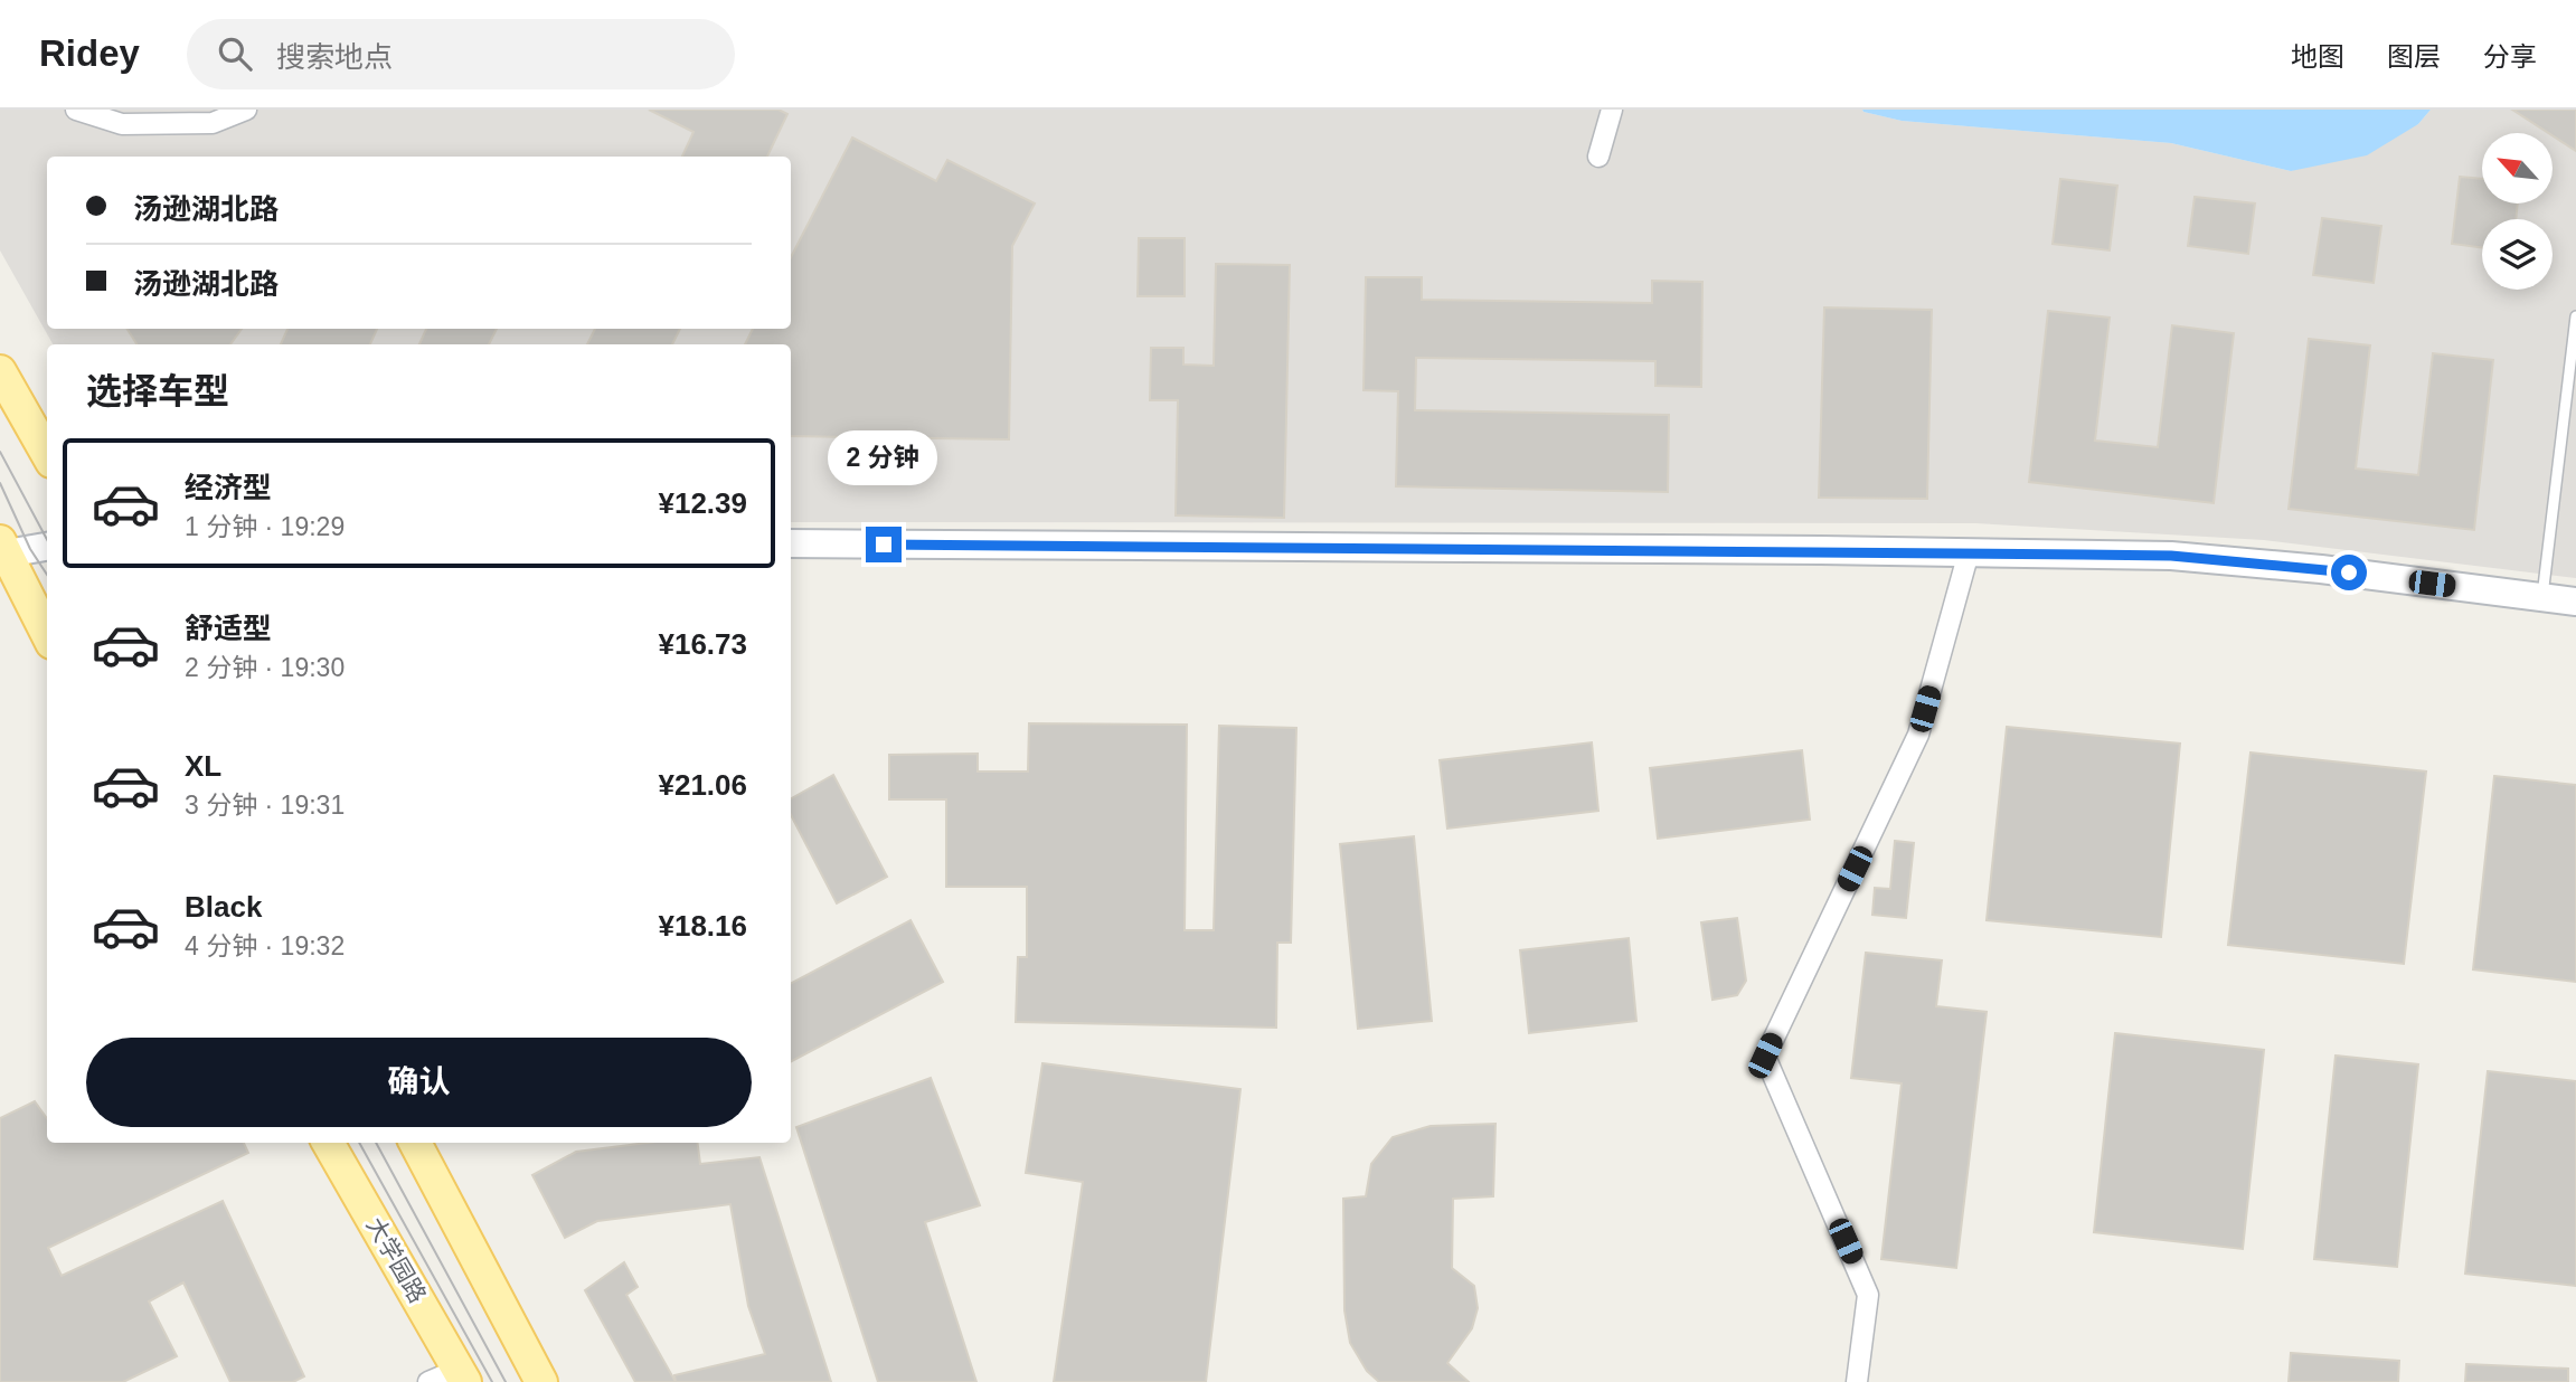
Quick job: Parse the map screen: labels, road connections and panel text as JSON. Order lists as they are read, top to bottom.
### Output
{
  "streets": {
    "main road": ["大学园路"]
  },
  "north": "top left",
  "page": {
    "header": "Ridey",
    "search": "搜索地点",
    "nav": ["地图", "图层", "分享"],
    "banner": ["汤逊湖北路", "汤逊湖北路"],
    "heading": "选择车型",
    "bubble": "2 分钟",
    "list": [
      {
        "name": "经济型",
        "note": "1 分钟 · 19:29",
        "value": "¥12.39"
      },
      {
        "name": "舒适型",
        "note": "2 分钟 · 19:30",
        "value": "¥16.73"
      },
      {
        "name": "XL",
        "note": "3 分钟 · 19:31",
        "value": "¥21.06"
      },
      {
        "name": "Black",
        "note": "4 分钟 · 19:32",
        "value": "¥18.16"
      }
    ],
    "buttons": "确认"
  }
}
